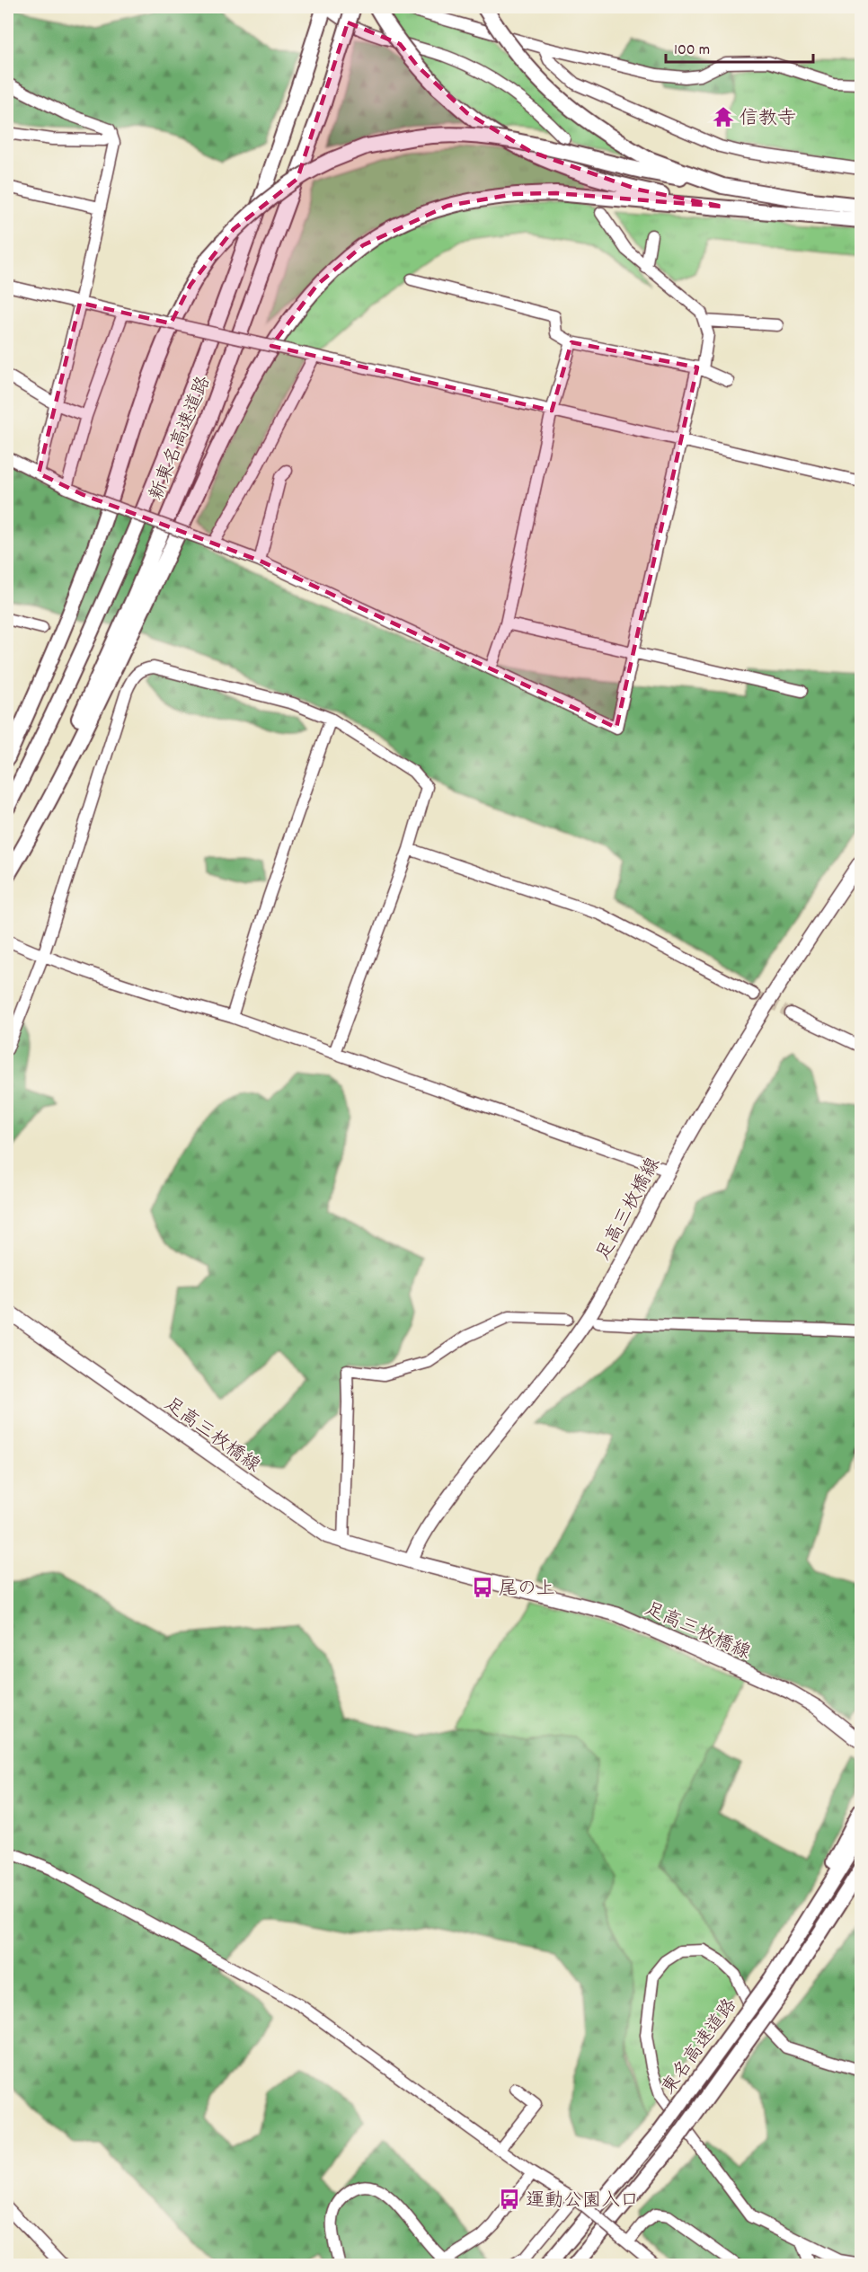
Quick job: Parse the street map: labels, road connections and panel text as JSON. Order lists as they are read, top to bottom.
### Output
{
  "streets": {
    "highway": ["新東名高速道路", "東名高速道路"],
    "main road": ["足高三枚橋線"]
  },
  "places": {
    "temple": ["信教寺"],
    "bus stop": ["尾の上", "運動公園入口"]
  },
  "scale_bar": "100 m"
}
